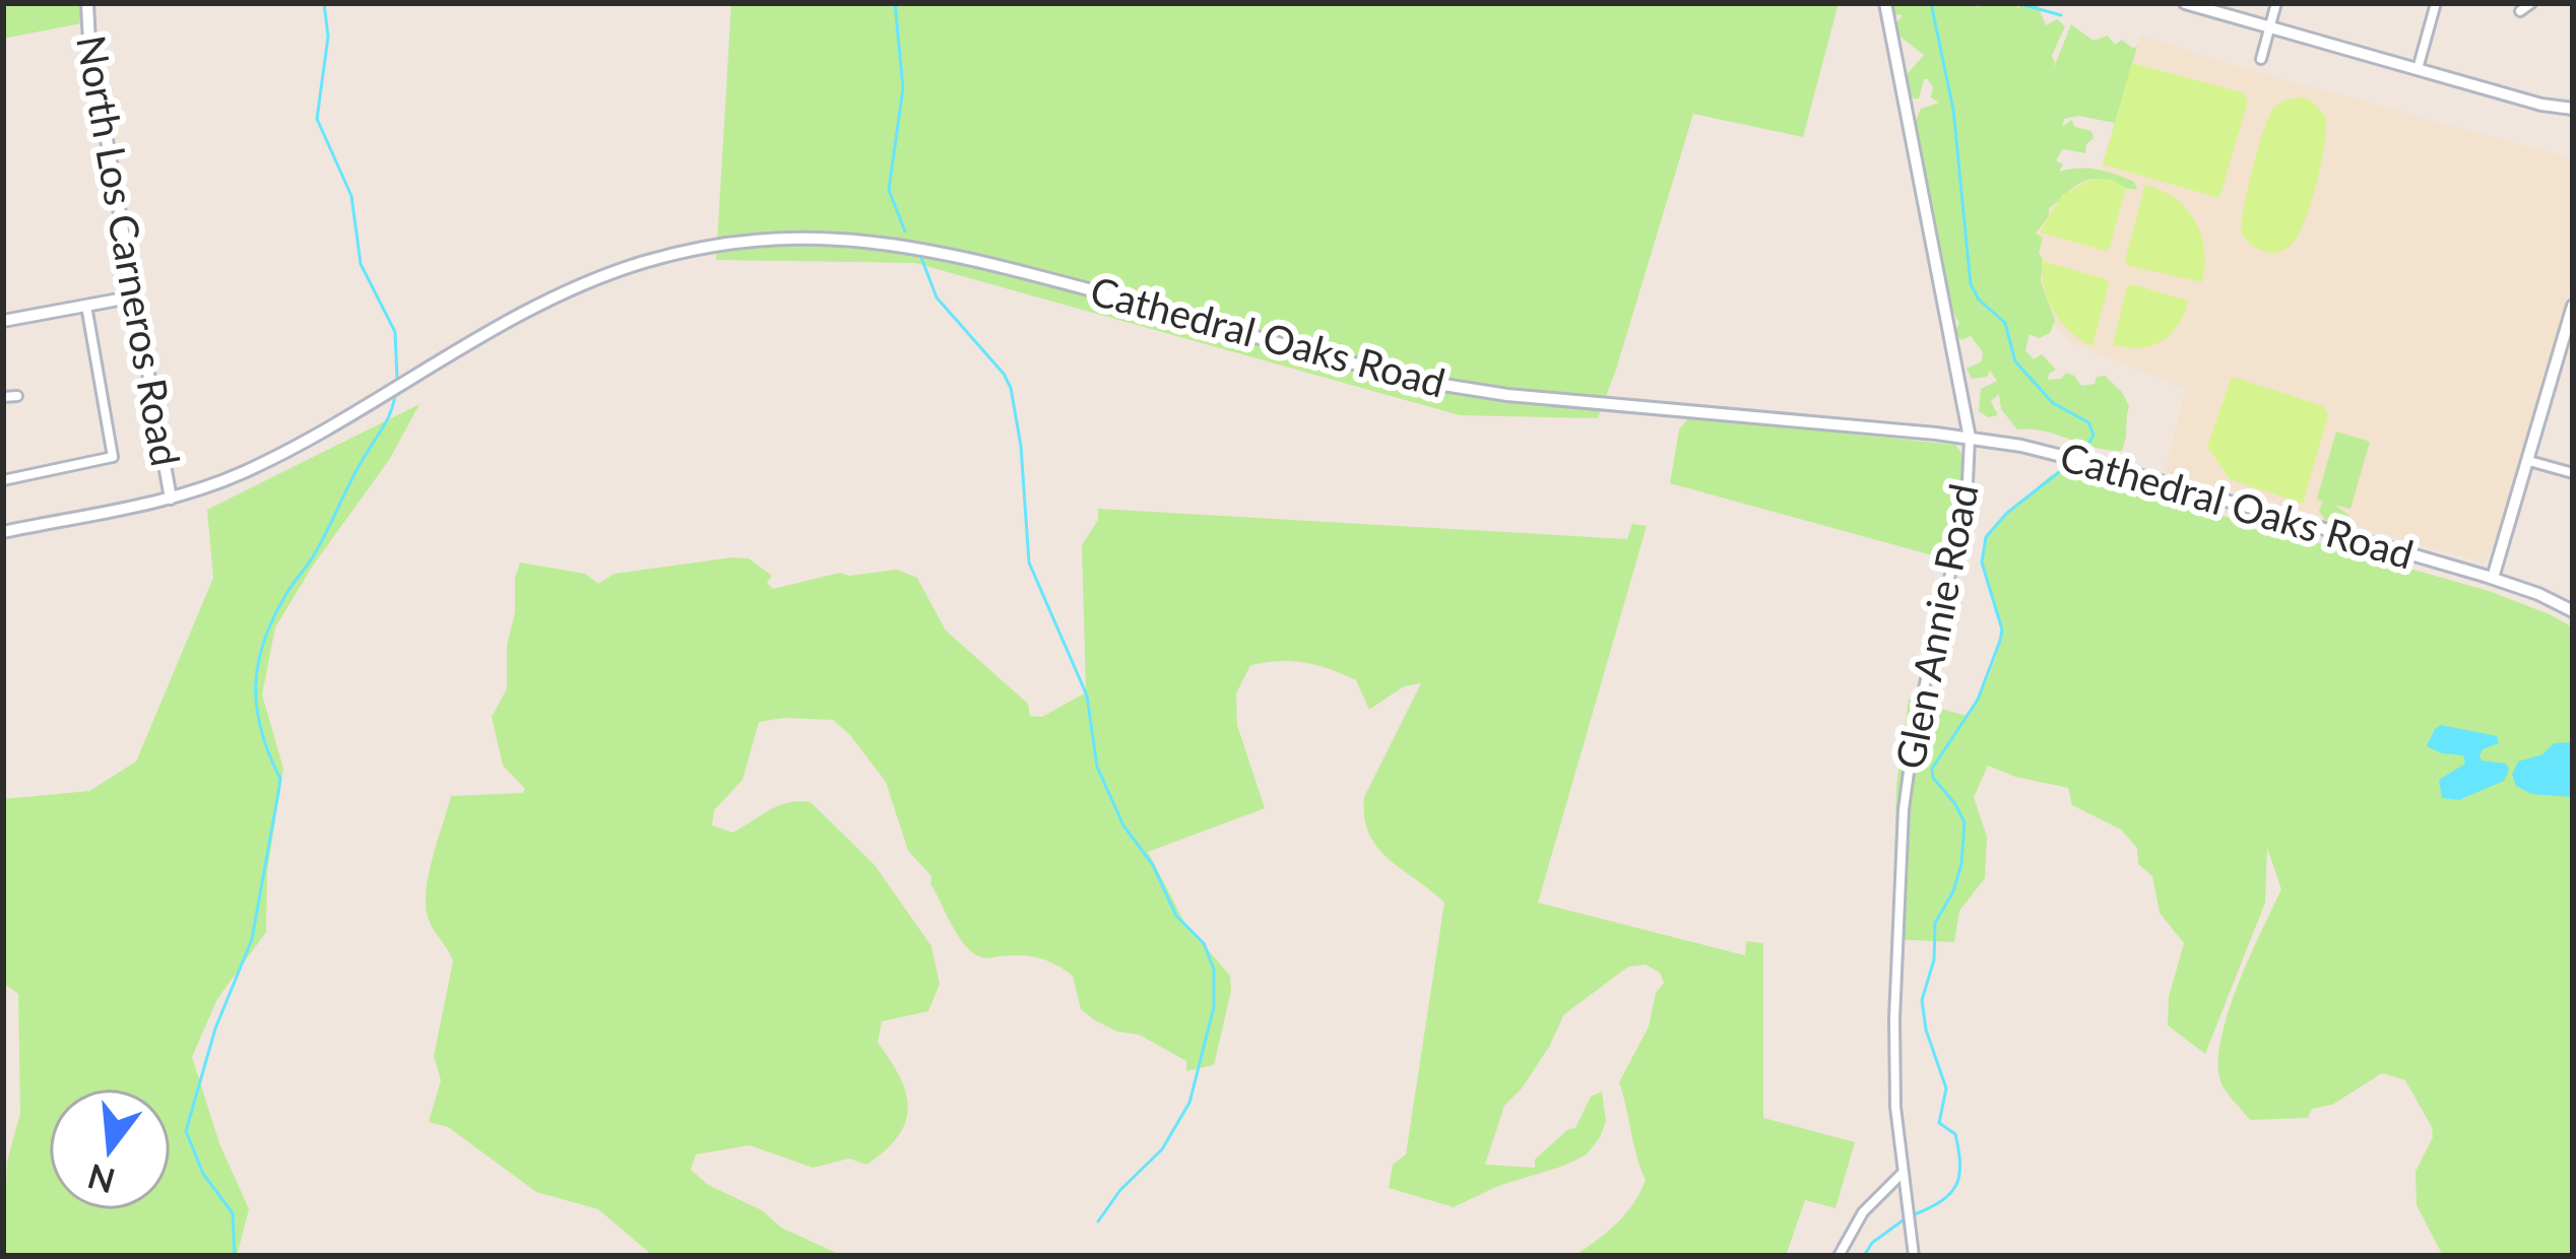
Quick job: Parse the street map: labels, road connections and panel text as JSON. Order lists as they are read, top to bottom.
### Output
{
  "streets": {
    "main road": ["North Los Carneros Road", "Cathedral Oaks Road", "Glen Annie Road"]
  },
  "crossings": [
    ["North Los Carneros Road", "Cathedral Oaks Road"],
    ["Cathedral Oaks Road", "Glen Annie Road"]
  ],
  "north": "bottom"
}
